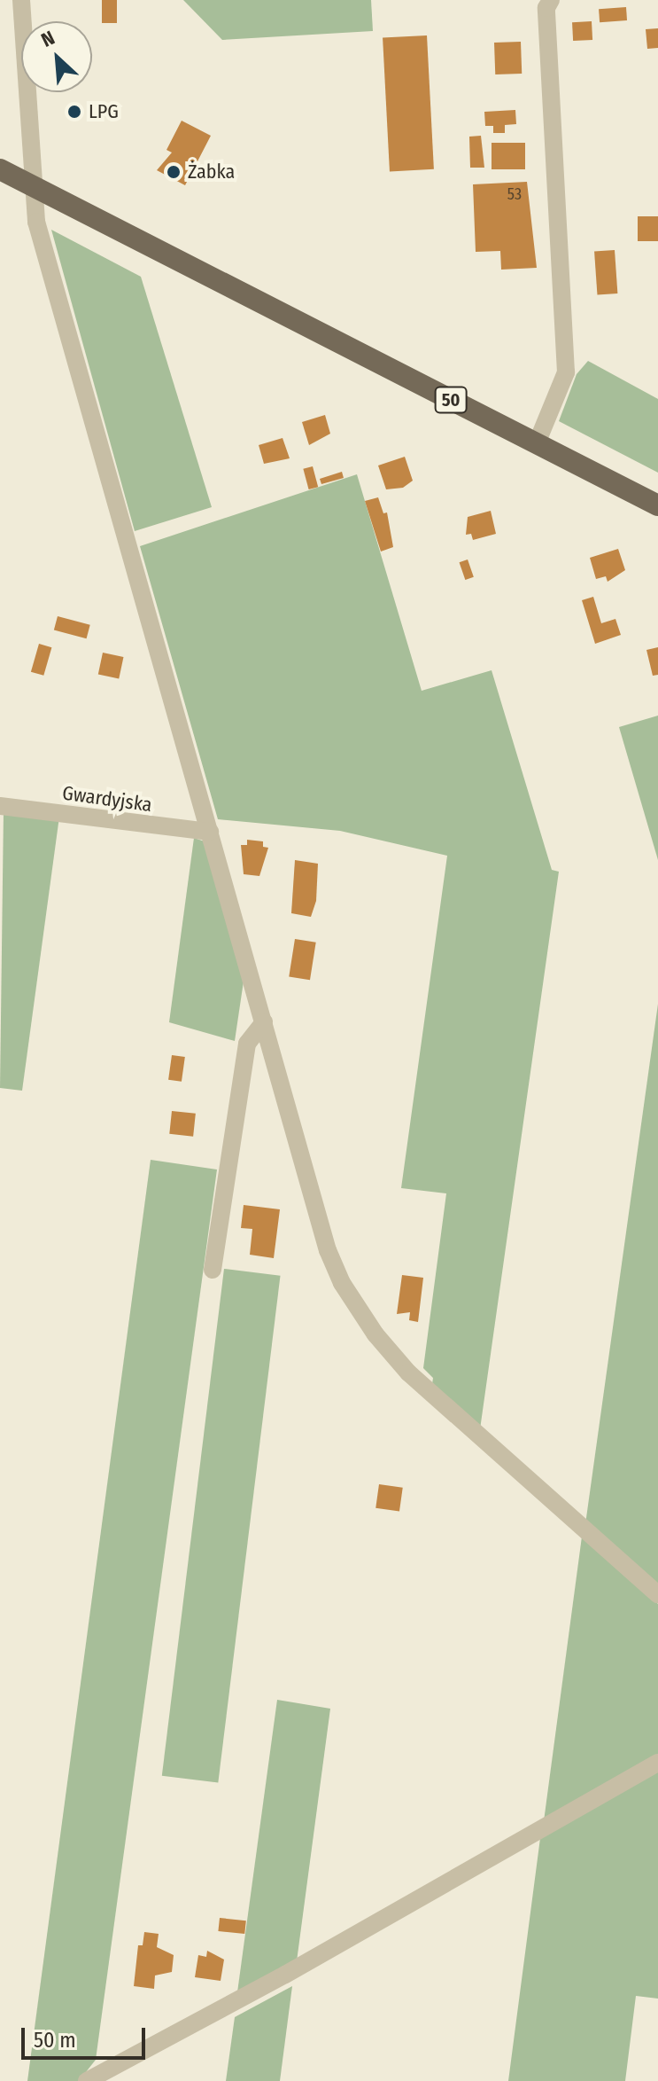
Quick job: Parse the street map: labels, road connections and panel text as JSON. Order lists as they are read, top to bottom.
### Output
{
  "streets": {
    "main road": ["50"],
    "street": ["Gwardyjska"]
  },
  "places": ["LPG", "Żabka"],
  "house_numbers": ["53"],
  "scale_bar": "50 m",
  "north": "top left"
}
